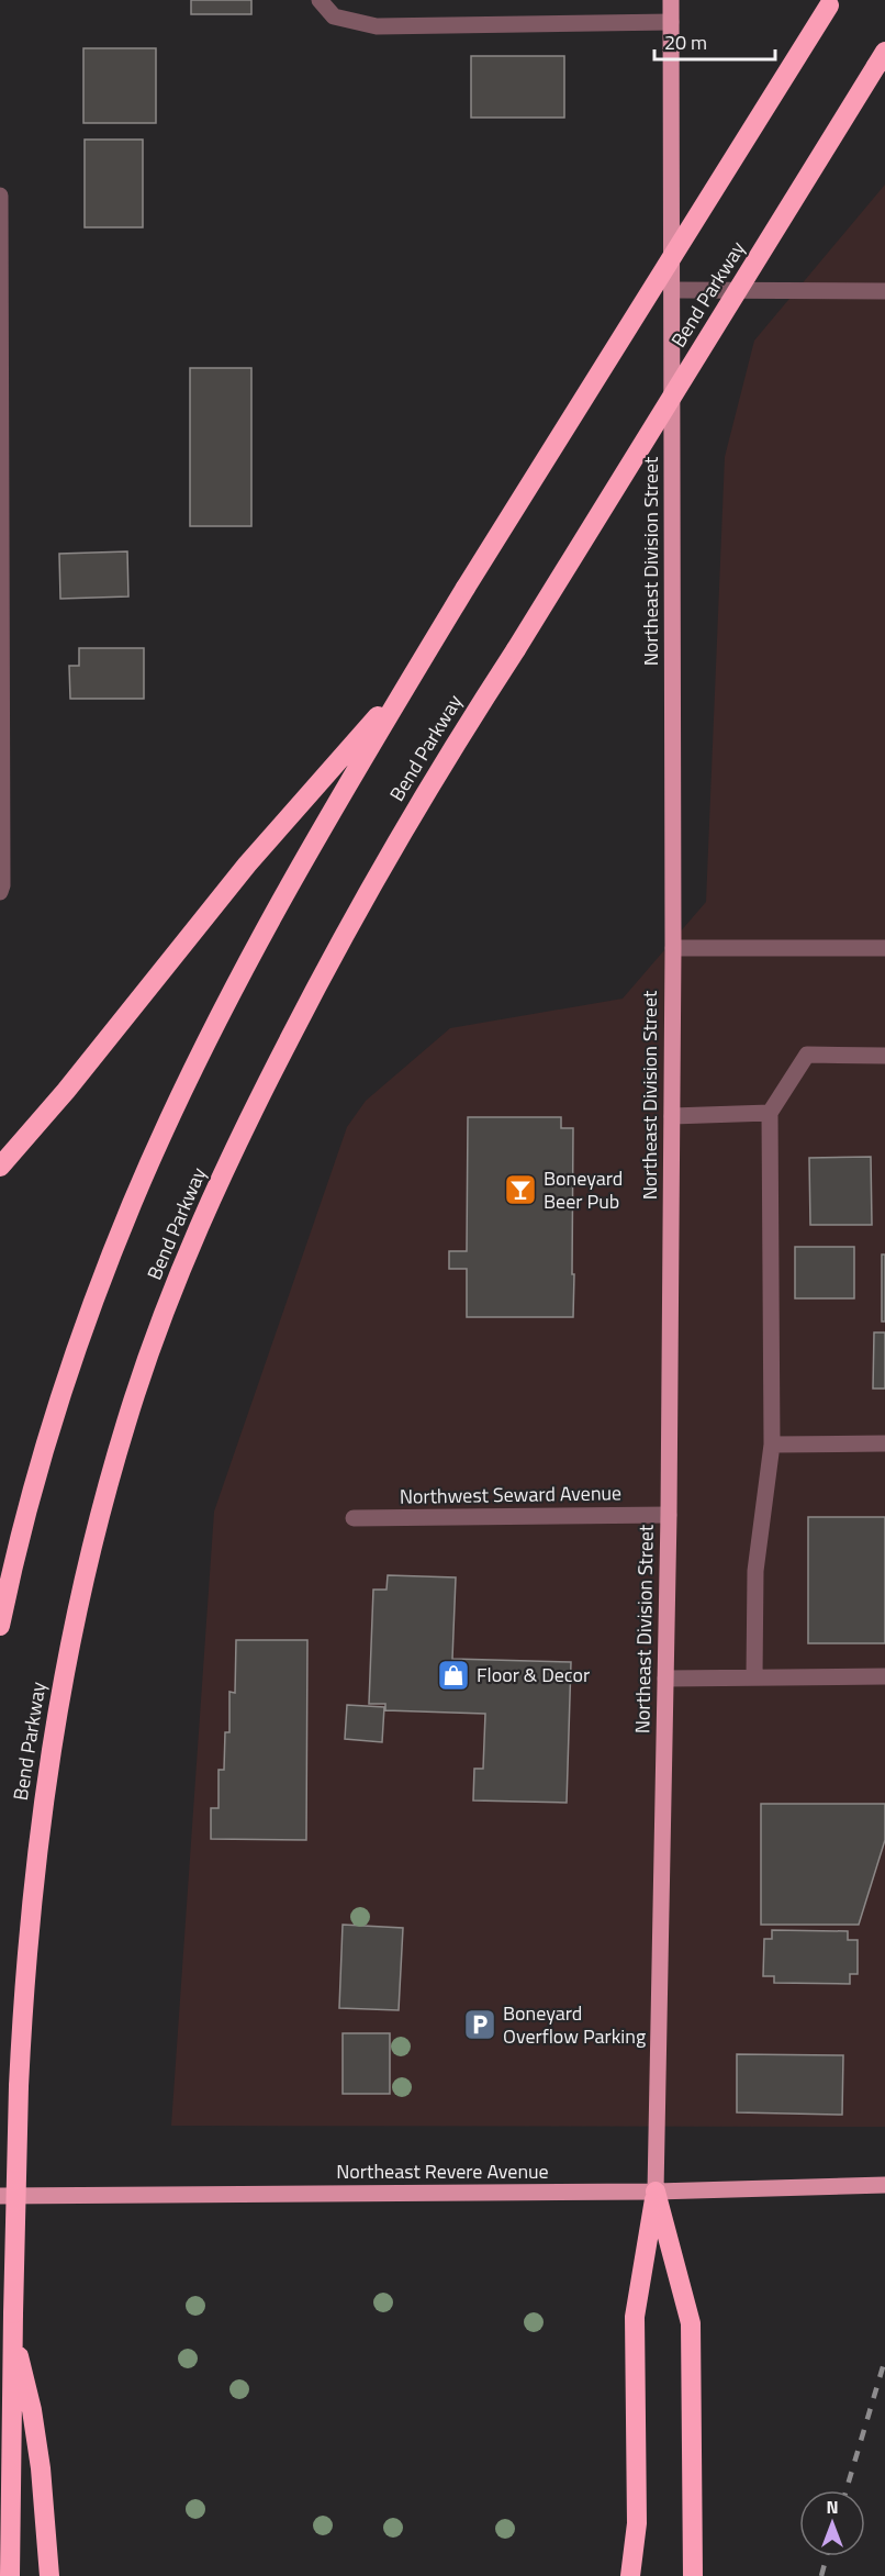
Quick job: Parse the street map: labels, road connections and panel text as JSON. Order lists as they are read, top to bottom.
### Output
{
  "streets": {
    "highway": ["Bend Parkway"],
    "main road": ["Northeast Division Street", "Northeast Revere Avenue"],
    "street": ["Northwest Seward Avenue"]
  },
  "crossings": [
    ["Northeast Division Street", "Northwest Seward Avenue"],
    ["Northeast Division Street", "Northeast Revere Avenue"]
  ],
  "places": {
    "bar": ["Boneyard Beer Pub"],
    "shop": ["Floor & Decor"],
    "parking": ["Boneyard Overflow Parking"]
  },
  "scale_bar": "20 m",
  "north": "top"
}
